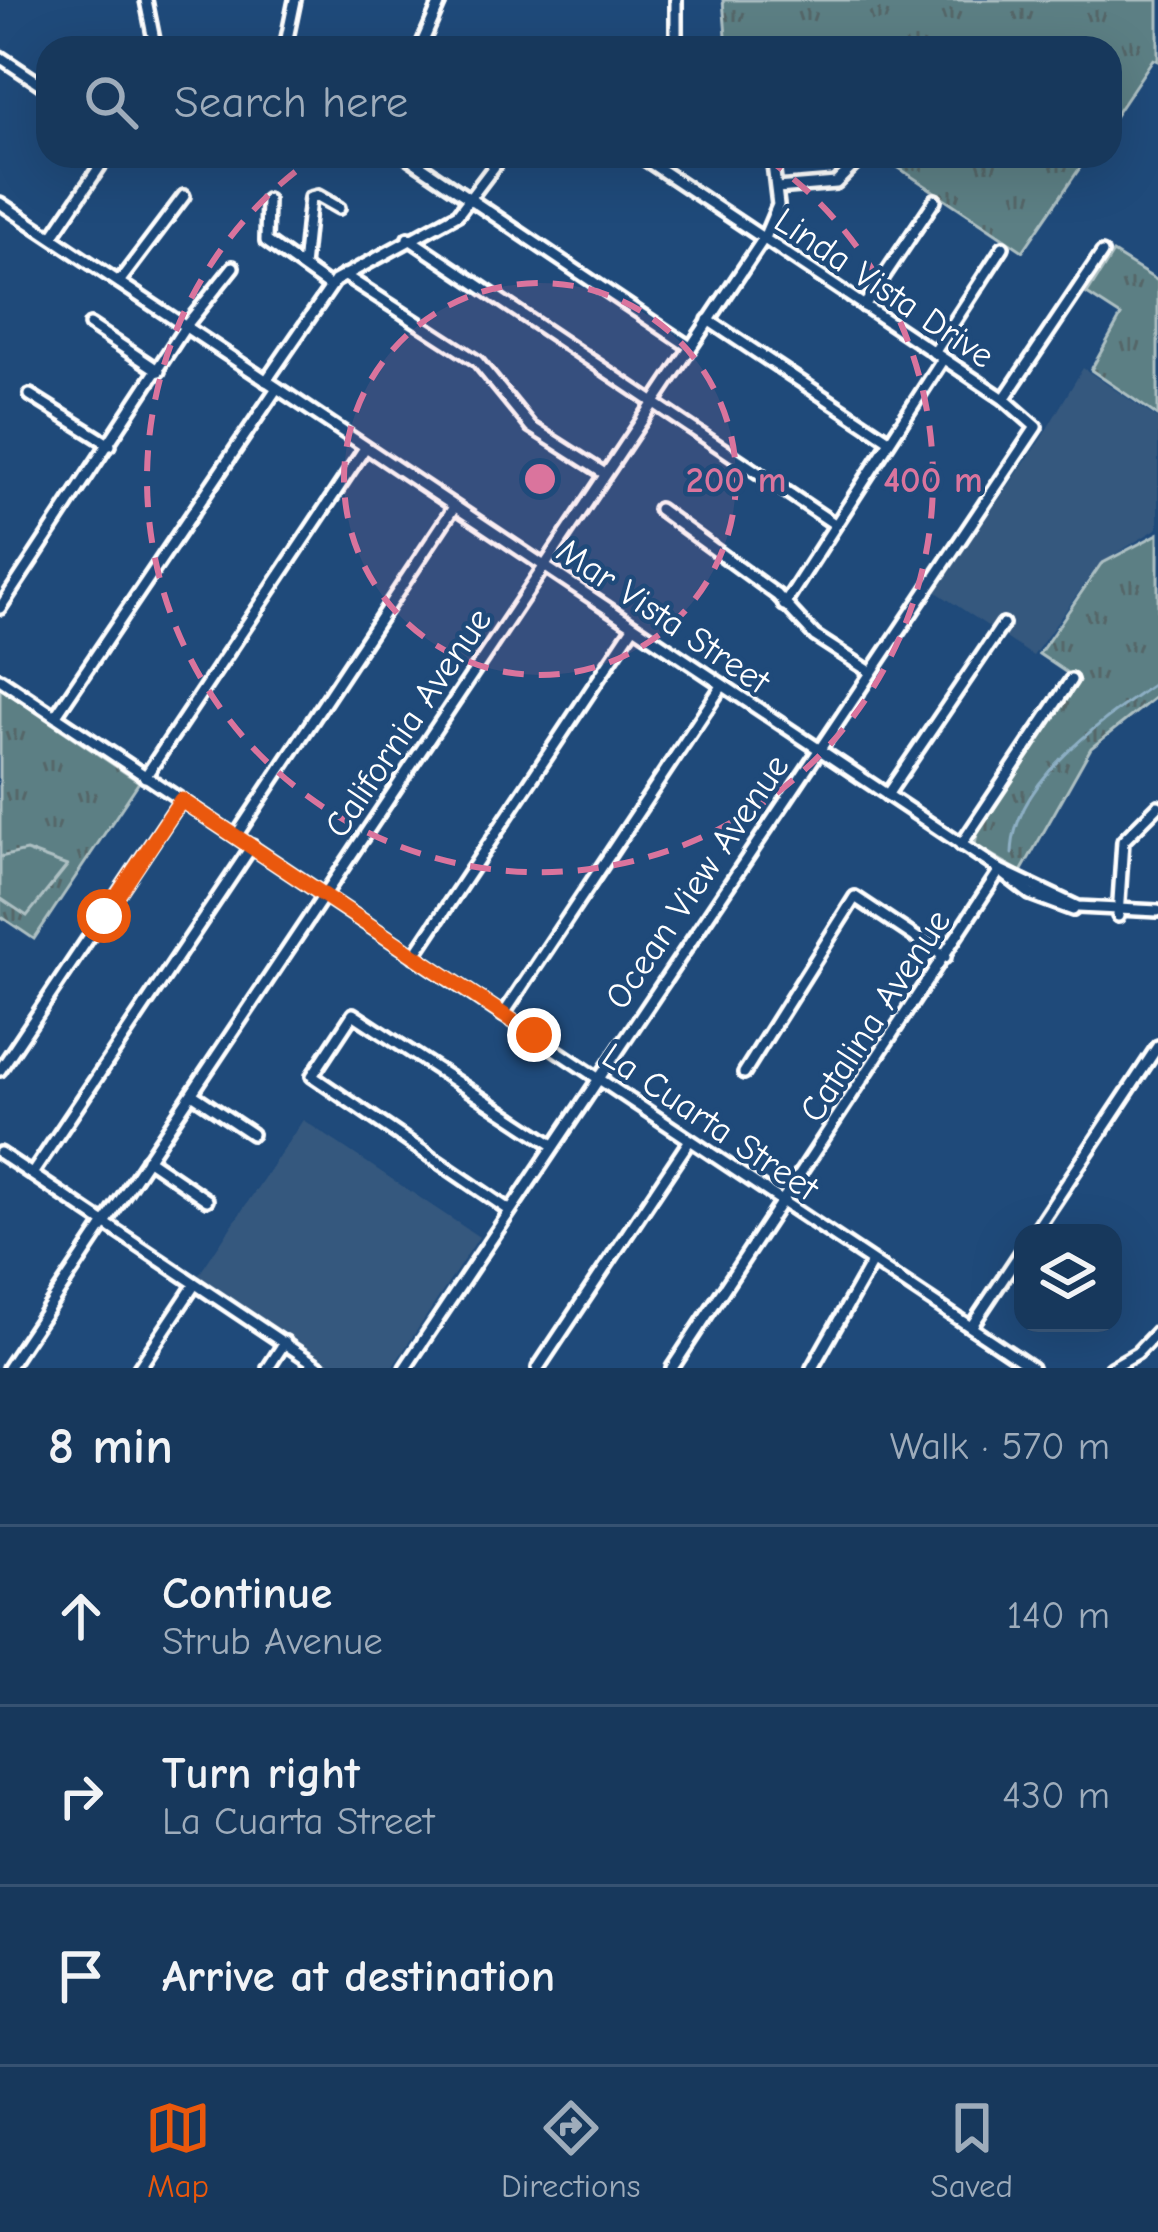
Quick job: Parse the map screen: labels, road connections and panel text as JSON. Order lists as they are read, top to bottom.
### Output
{
  "streets": {
    "street": [
      "Linda Vista Drive",
      "Mar Vista Street",
      "California Avenue",
      "Ocean View Avenue",
      "Catalina Avenue",
      "La Cuarta Street"
    ]
  },
  "crossings": [
    ["Linda Vista Drive", "California Avenue"],
    ["Linda Vista Drive", "Ocean View Avenue"],
    ["Mar Vista Street", "California Avenue"],
    ["Mar Vista Street", "Ocean View Avenue"],
    ["Mar Vista Street", "Catalina Avenue"],
    ["California Avenue", "La Cuarta Street"],
    ["Ocean View Avenue", "La Cuarta Street"],
    ["Catalina Avenue", "La Cuarta Street"]
  ],
  "page": {
    "search": "Search here",
    "heading": ["8 min", "Walk · 570 m"],
    "list": [
      ["Continue", "Strub Avenue", "140 m"],
      ["Turn right", "La Cuarta Street", "430 m"],
      "Arrive at destination"
    ],
    "nav": ["Map", "Directions", "Saved"]
  },
  "rings": ["200 m", "400 m"]
}
